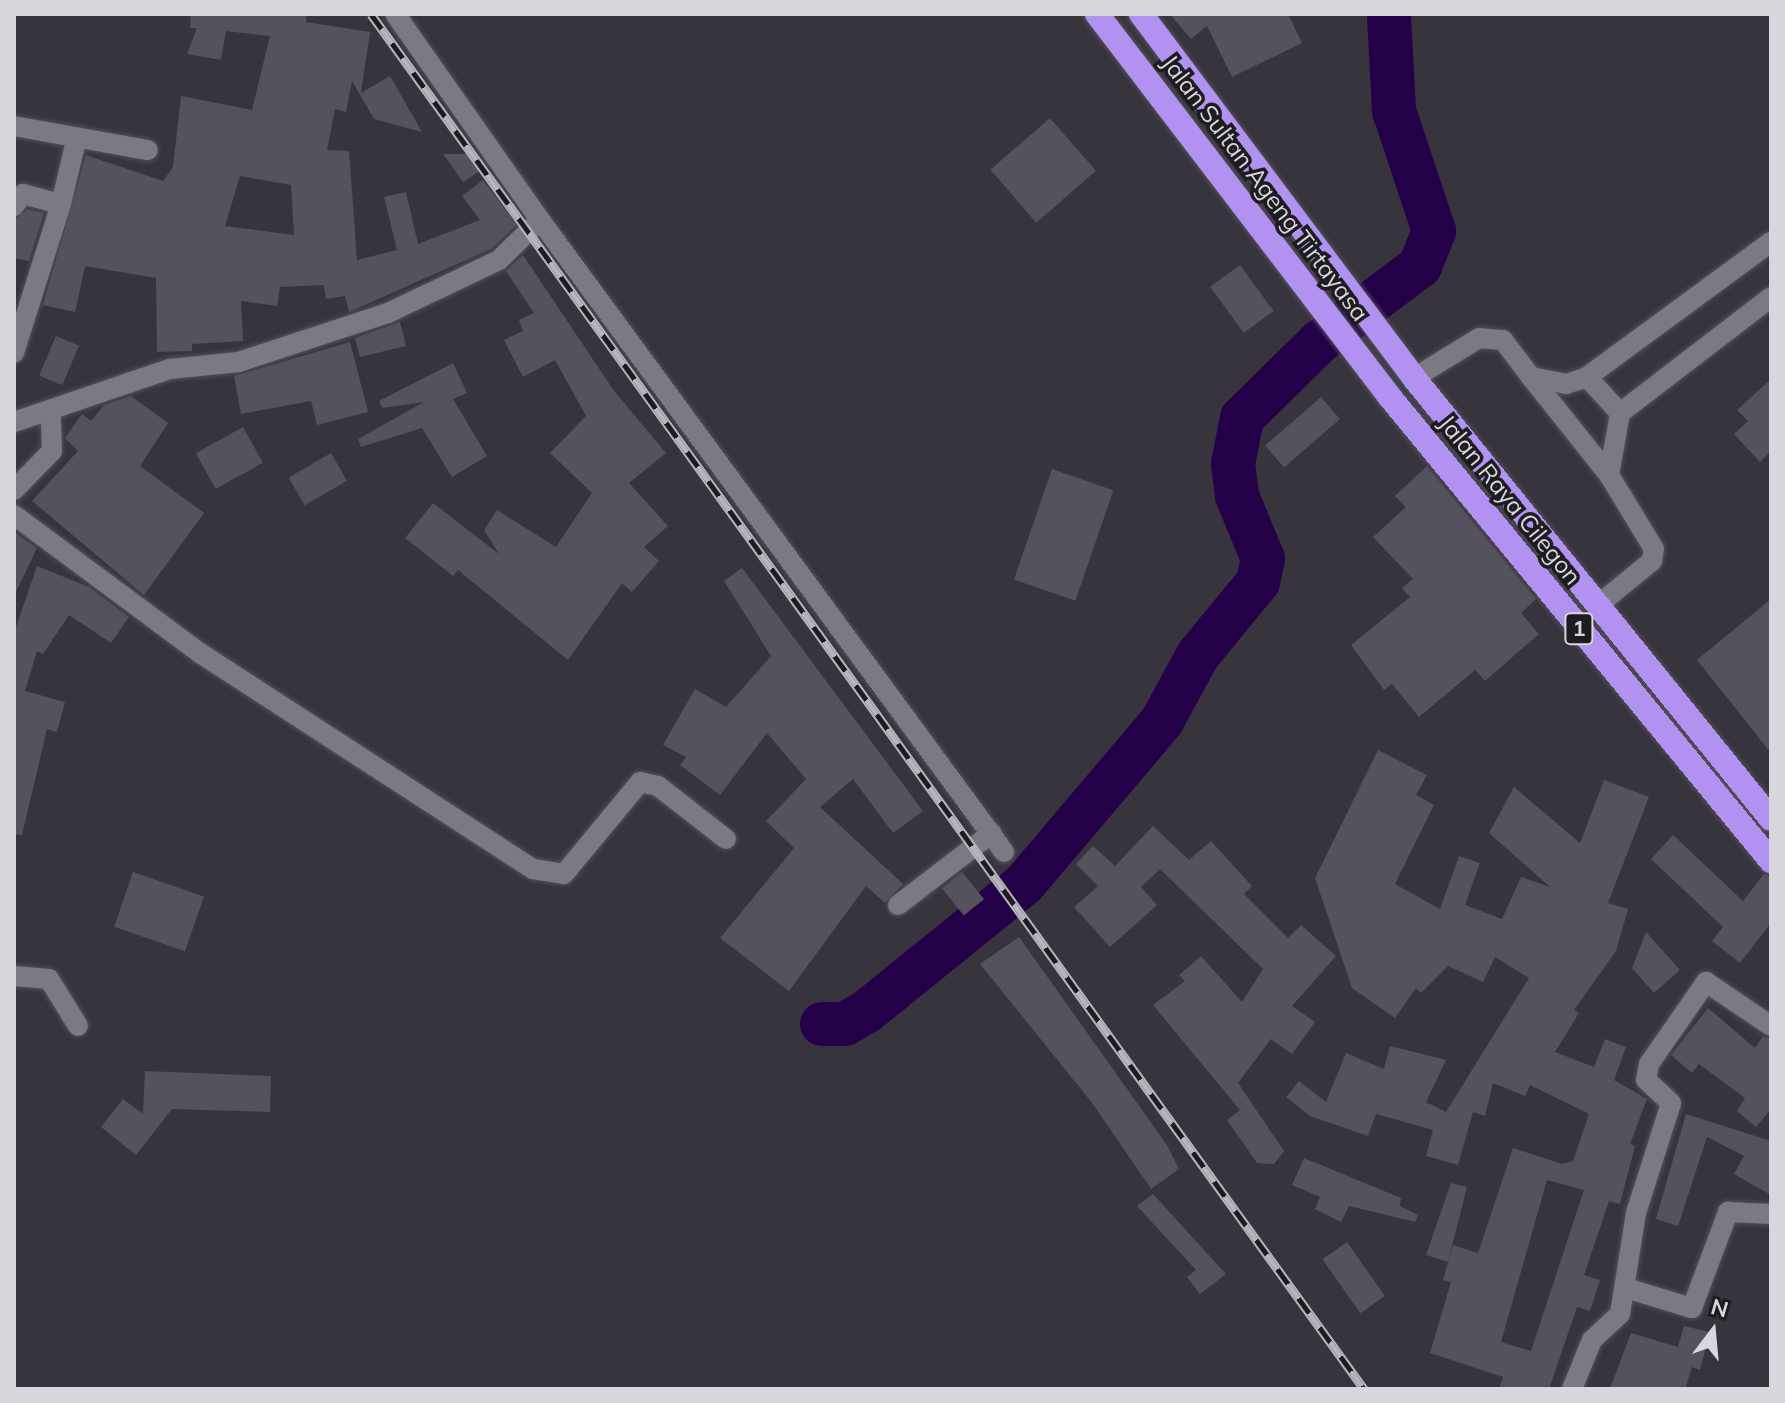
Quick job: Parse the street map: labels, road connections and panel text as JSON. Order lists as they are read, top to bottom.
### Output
{
  "streets": {
    "highway": ["Jalan Sultan Ageng Tirtayasa", "Jalan Raya Cilegon", "1"]
  },
  "crossings": [
    ["Jalan Sultan Ageng Tirtayasa", "Jalan Raya Cilegon"]
  ],
  "north": "top"
}
